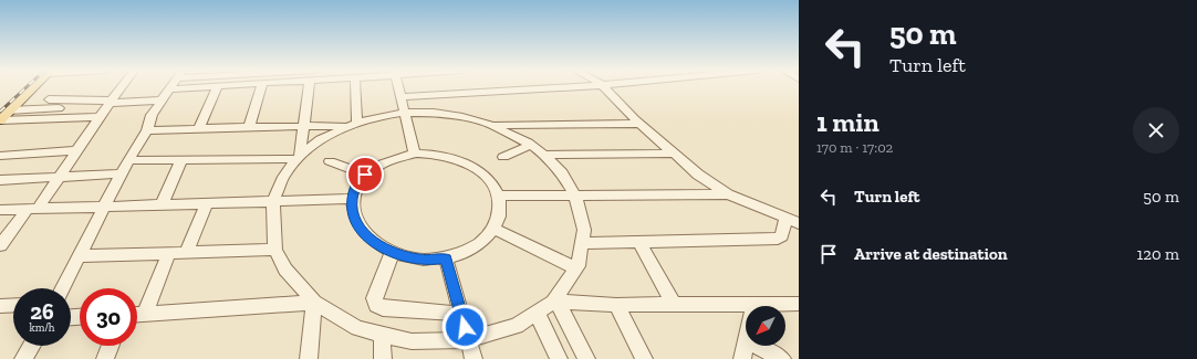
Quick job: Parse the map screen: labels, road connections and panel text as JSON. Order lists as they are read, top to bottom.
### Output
{
  "north": "bottom left",
  "page": {
    "turn": ["50 m", "Turn left"],
    "heading": ["1 min", "170 m · 17:02"],
    "list": [
      {
        "name": "Turn left",
        "value": "50 m"
      },
      {
        "name": "Arrive at destination",
        "value": "120 m"
      }
    ],
    "speed": "26 km/h",
    "limit": "30"
  }
}
